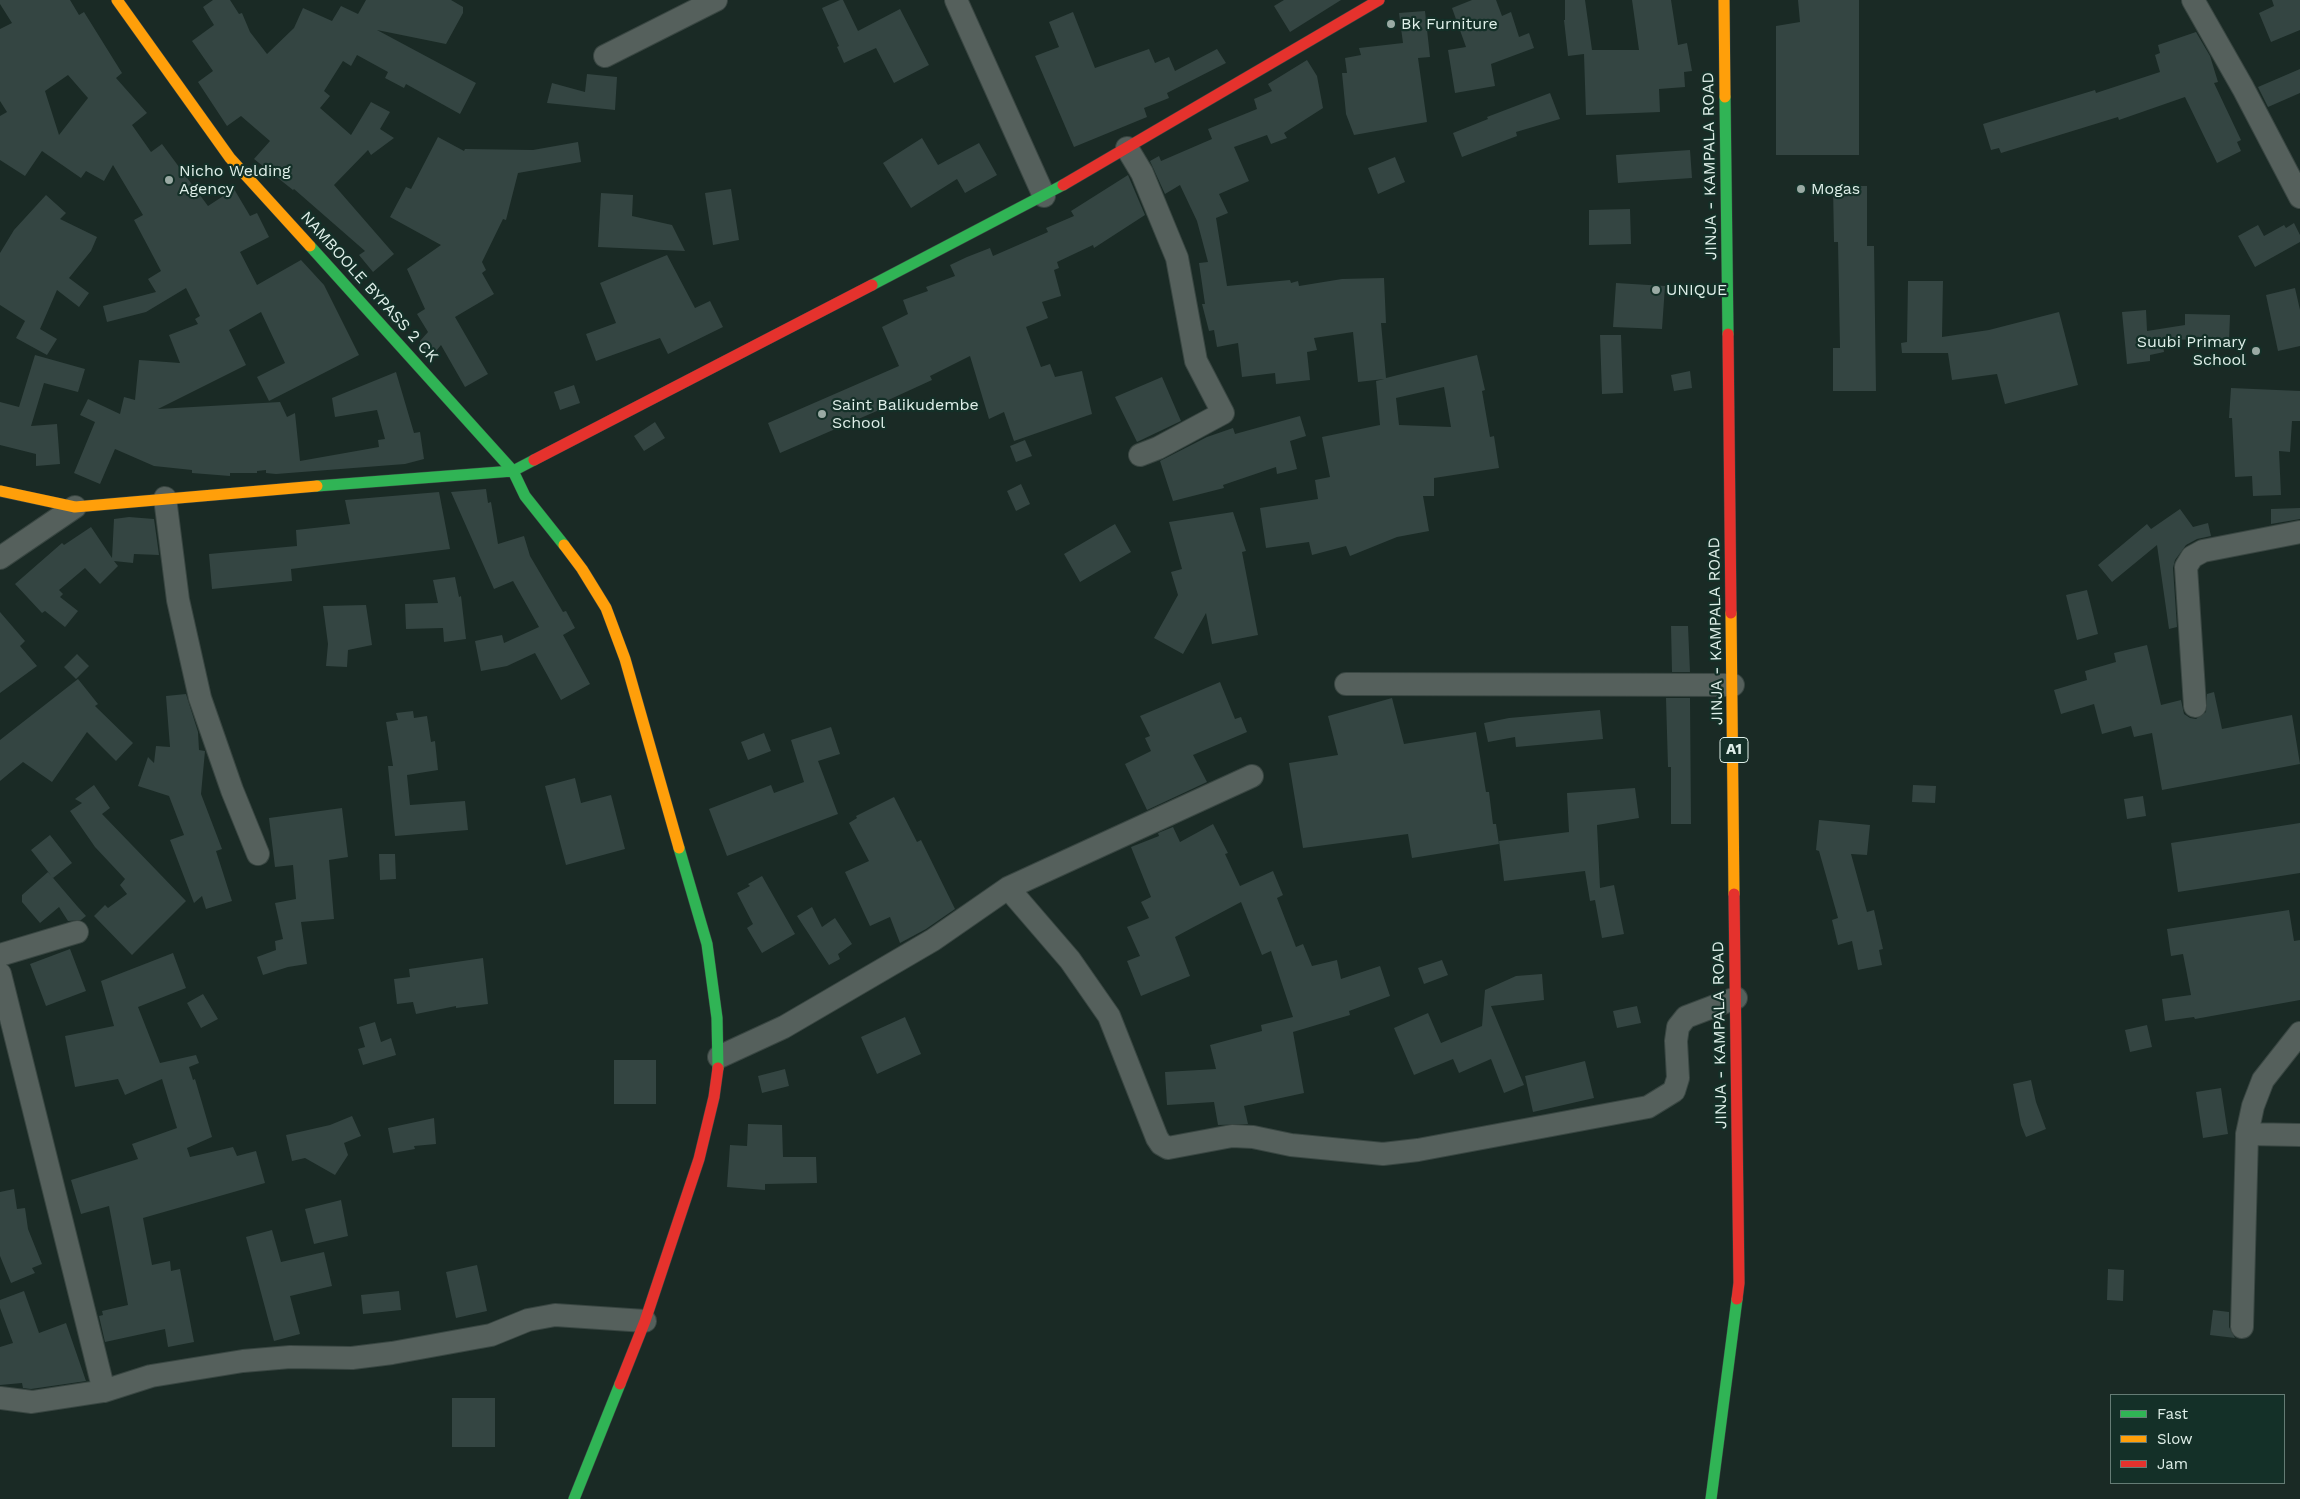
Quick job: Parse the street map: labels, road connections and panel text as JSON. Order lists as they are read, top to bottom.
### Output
{
  "streets": {
    "main road": ["JINJA - KAMPALA ROAD", "NAMBOOLE BYPASS 2 CK", "A1"]
  },
  "places": [
    "Bk Furniture",
    "Nicho Welding Agency",
    "Mogas",
    "UNIQUE",
    "Suubi Primary School",
    "Saint Balikudembe School"
  ],
  "legend": ["Fast", "Slow", "Jam"]
}
